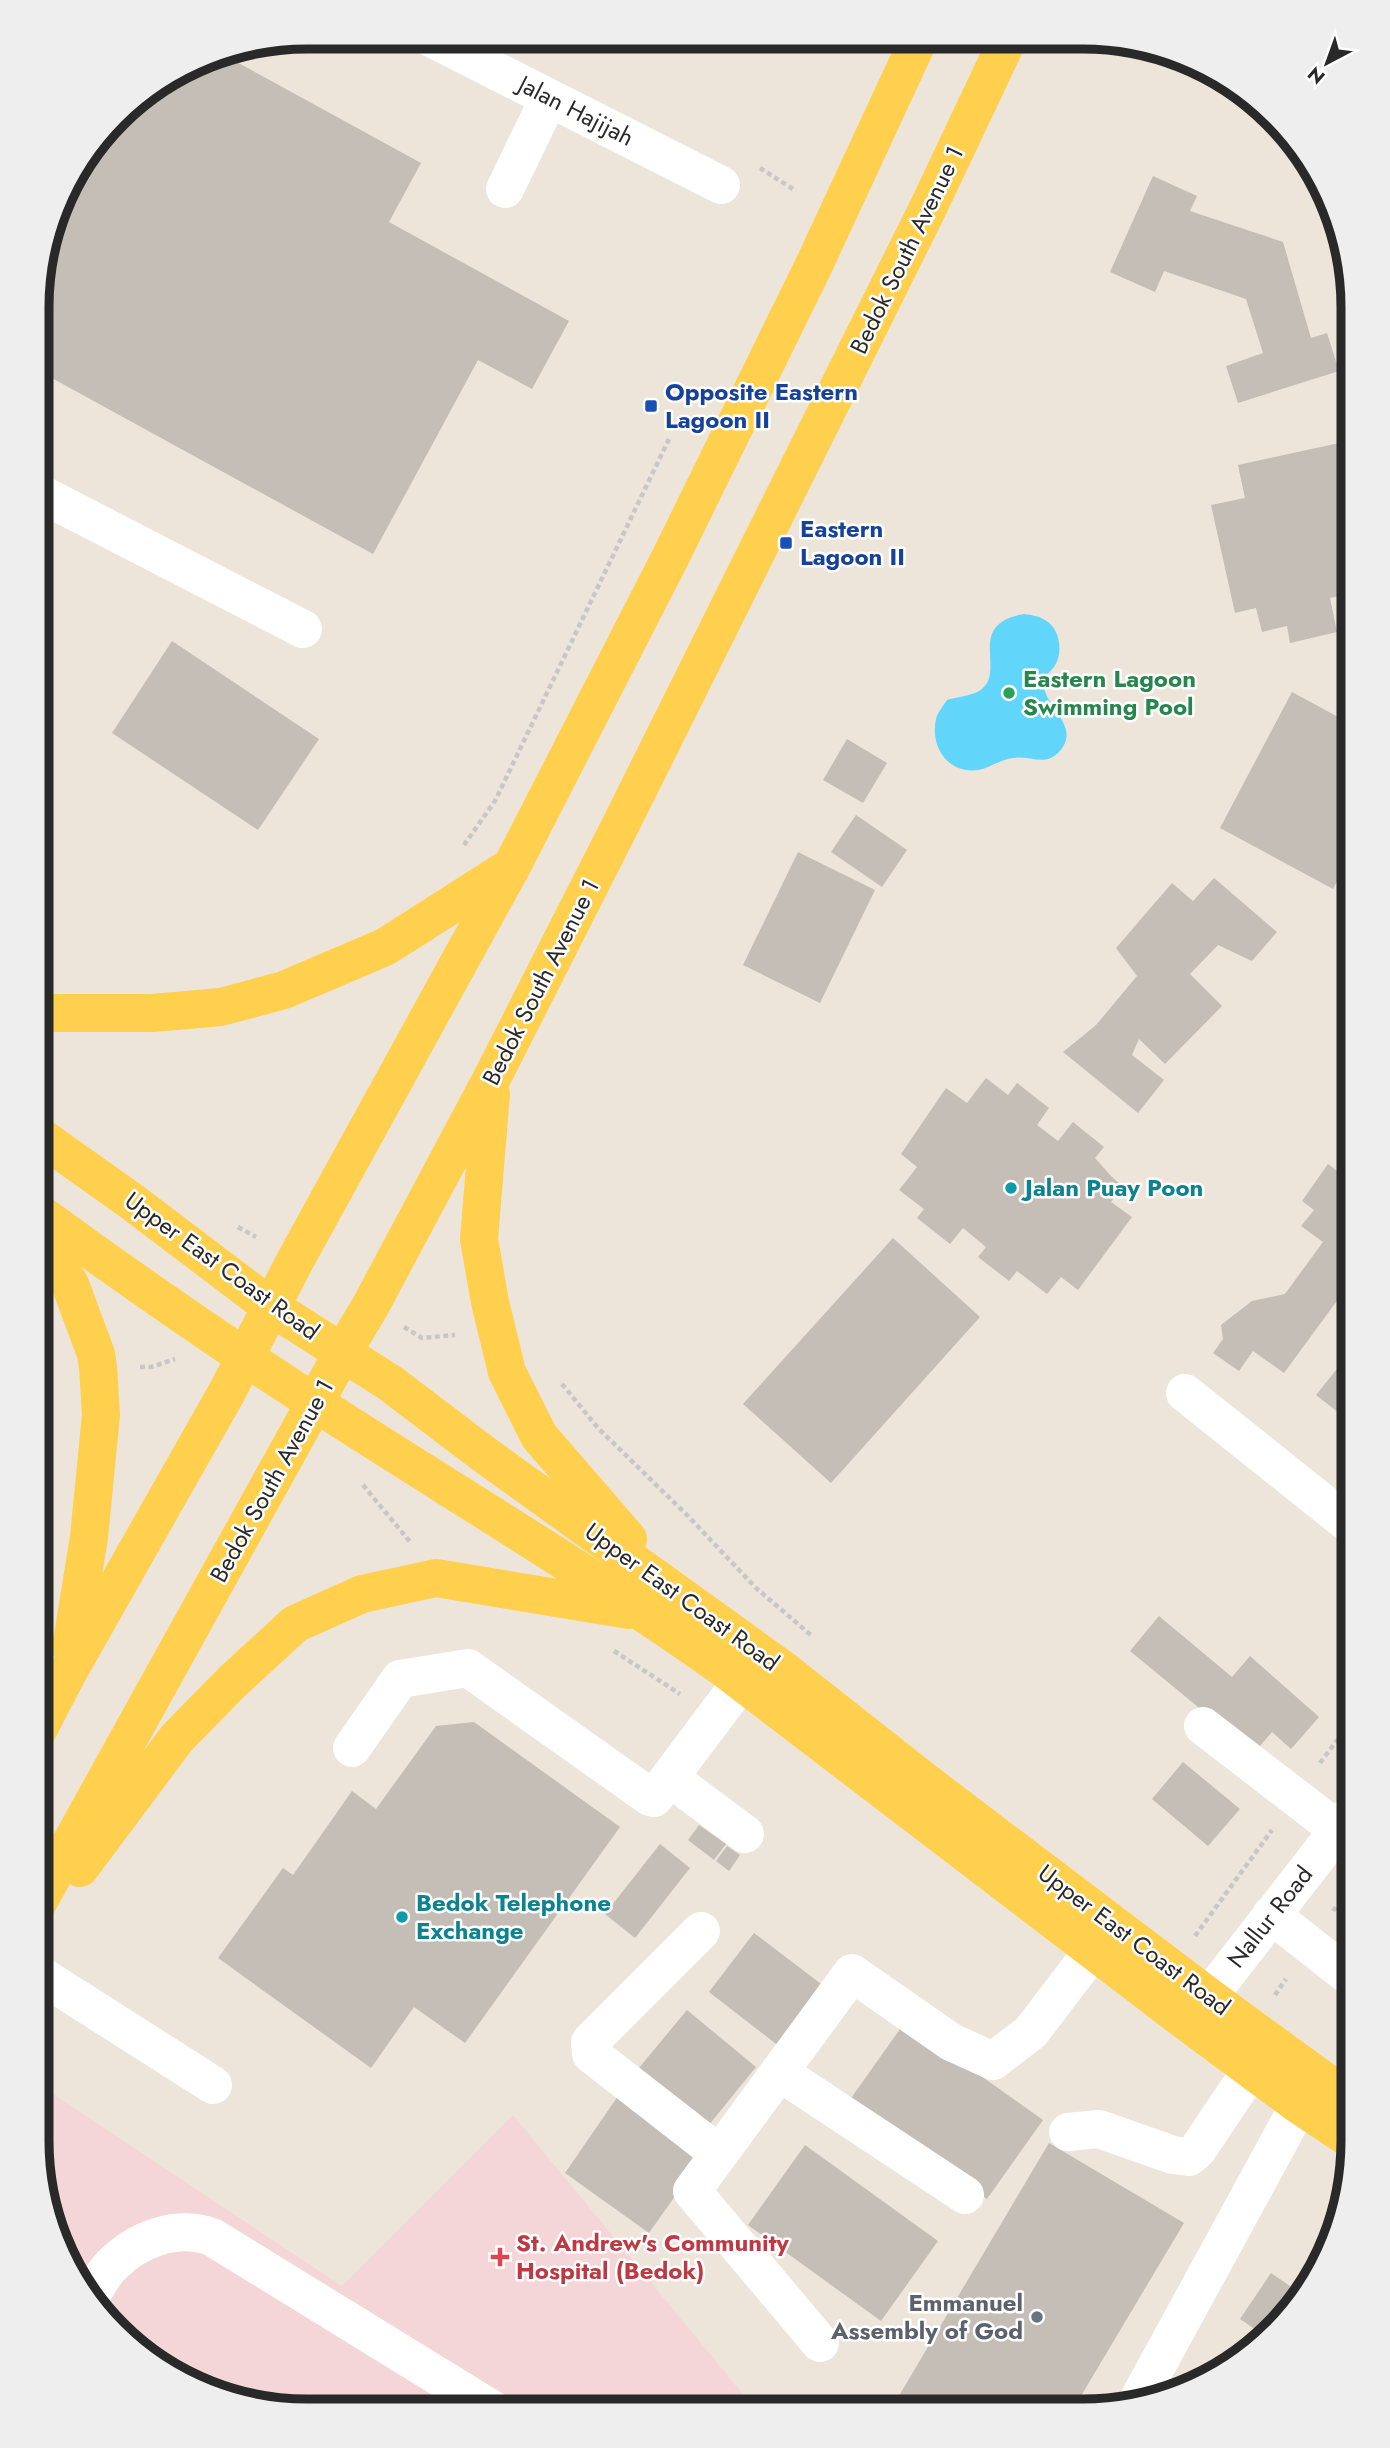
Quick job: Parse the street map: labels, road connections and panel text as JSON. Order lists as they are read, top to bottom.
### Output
{
  "streets": {
    "main road": ["Bedok South Avenue 1", "Upper East Coast Road"],
    "street": ["Jalan Hajijah", "Nallur Road"]
  },
  "crossings": [
    ["Bedok South Avenue 1", "Upper East Coast Road"],
    ["Upper East Coast Road", "Nallur Road"]
  ],
  "places": {
    "transit": ["Opposite Eastern Lagoon II", "Eastern Lagoon II"],
    "other": [
      "Eastern Lagoon Swimming Pool",
      "Jalan Puay Poon",
      "Bedok Telephone Exchange",
      "Emmanuel Assembly of God"
    ],
    "health": ["St. Andrew's Community Hospital (Bedok)"]
  },
  "north": "bottom left"
}
